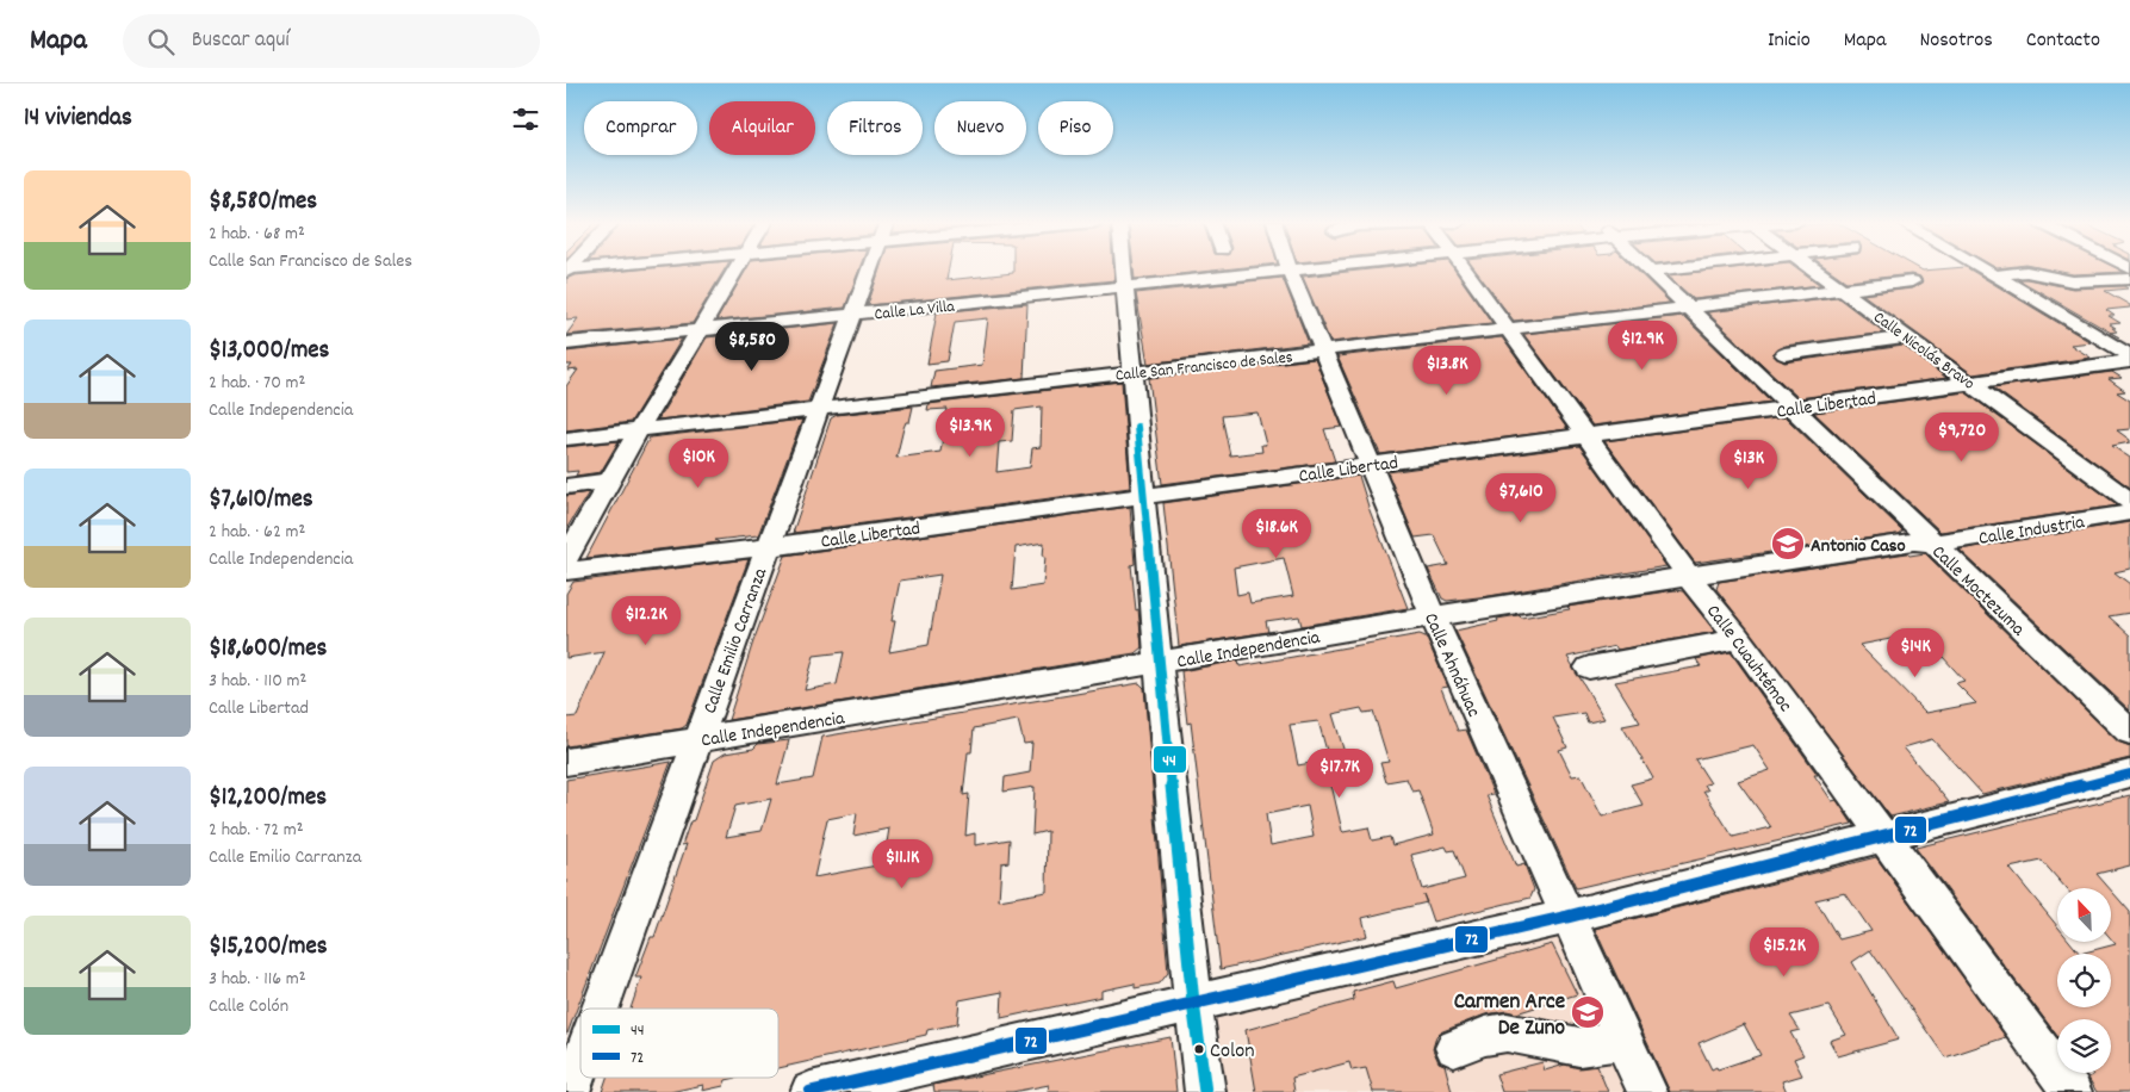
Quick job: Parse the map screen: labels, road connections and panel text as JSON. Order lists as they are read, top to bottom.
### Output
{
  "streets": {
    "street": [
      "Calle La Villa",
      "Calle Nicolás Bravo",
      "Calle San Francisco de Sales",
      "Calle Libertad",
      "Calle Industria",
      "Calle Moctezuma",
      "Calle Emilio Carranza",
      "Calle Independencia",
      "Calle Cuauhtémoc",
      "Calle Ahnáhuac"
    ]
  },
  "crossings": [
    ["Calle La Villa", "Calle Emilio Carranza"],
    ["Calle La Villa", "Calle Ahnáhuac"],
    ["Calle Nicolás Bravo", "Calle San Francisco de Sales"],
    ["Calle Nicolás Bravo", "Calle Libertad"],
    ["Calle San Francisco de Sales", "Calle Moctezuma"],
    ["Calle San Francisco de Sales", "Calle Emilio Carranza"],
    ["Calle San Francisco de Sales", "Calle Cuauhtémoc"],
    ["Calle San Francisco de Sales", "Calle Ahnáhuac"],
    ["Calle Libertad", "Calle Moctezuma"],
    ["Calle Libertad", "Calle Emilio Carranza"],
    ["Calle Libertad", "Calle Cuauhtémoc"],
    ["Calle Libertad", "Calle Ahnáhuac"],
    ["Calle Industria", "Calle Moctezuma"],
    ["Calle Industria", "Calle Independencia"],
    ["Calle Moctezuma", "Calle Independencia"],
    ["Calle Emilio Carranza", "Calle Independencia"],
    ["Calle Independencia", "Calle Cuauhtémoc"],
    ["Calle Independencia", "Calle Ahnáhuac"]
  ],
  "places": {
    "school or university": ["Antonio Caso", "Carmen Arce De Zuno"],
    "other": ["Colon"]
  },
  "lines": ["transit line 44", "transit line 72"],
  "legend": ["44", "72"],
  "north": "top left",
  "page": {
    "header": "Mapa",
    "search": "Buscar aquí",
    "nav": [
      "Inicio",
      "Mapa",
      "Nosotros",
      "Contacto"
    ],
    "heading": "14 viviendas",
    "chip": [
      "Comprar",
      "Alquilar",
      "Filtros",
      "Nuevo",
      "Piso"
    ],
    "list": [
      {
        "name": "$8,580/mes",
        "note": "2 hab. · 68 m² · Calle San Francisco de Sales"
      },
      {
        "name": "$13,000/mes",
        "note": "2 hab. · 70 m² · Calle Independencia"
      },
      {
        "name": "$7,610/mes",
        "note": "2 hab. · 62 m² · Calle Independencia"
      },
      {
        "name": "$18,600/mes",
        "note": "3 hab. · 110 m² · Calle Libertad"
      },
      {
        "name": "$12,200/mes",
        "note": "2 hab. · 72 m² · Calle Emilio Carranza"
      },
      {
        "name": "$15,200/mes",
        "note": "3 hab. · 116 m² · Calle Colón"
      }
    ],
    "price": [
      "$12.9K",
      "$8,580",
      "$13.8K",
      "$13.9K",
      "$9,720",
      "$10K",
      "$13K",
      "$7,610",
      "$18.6K",
      "$12.2K",
      "$14K",
      "$17.7K",
      "$11.1K",
      "$15.2K"
    ]
  }
}
